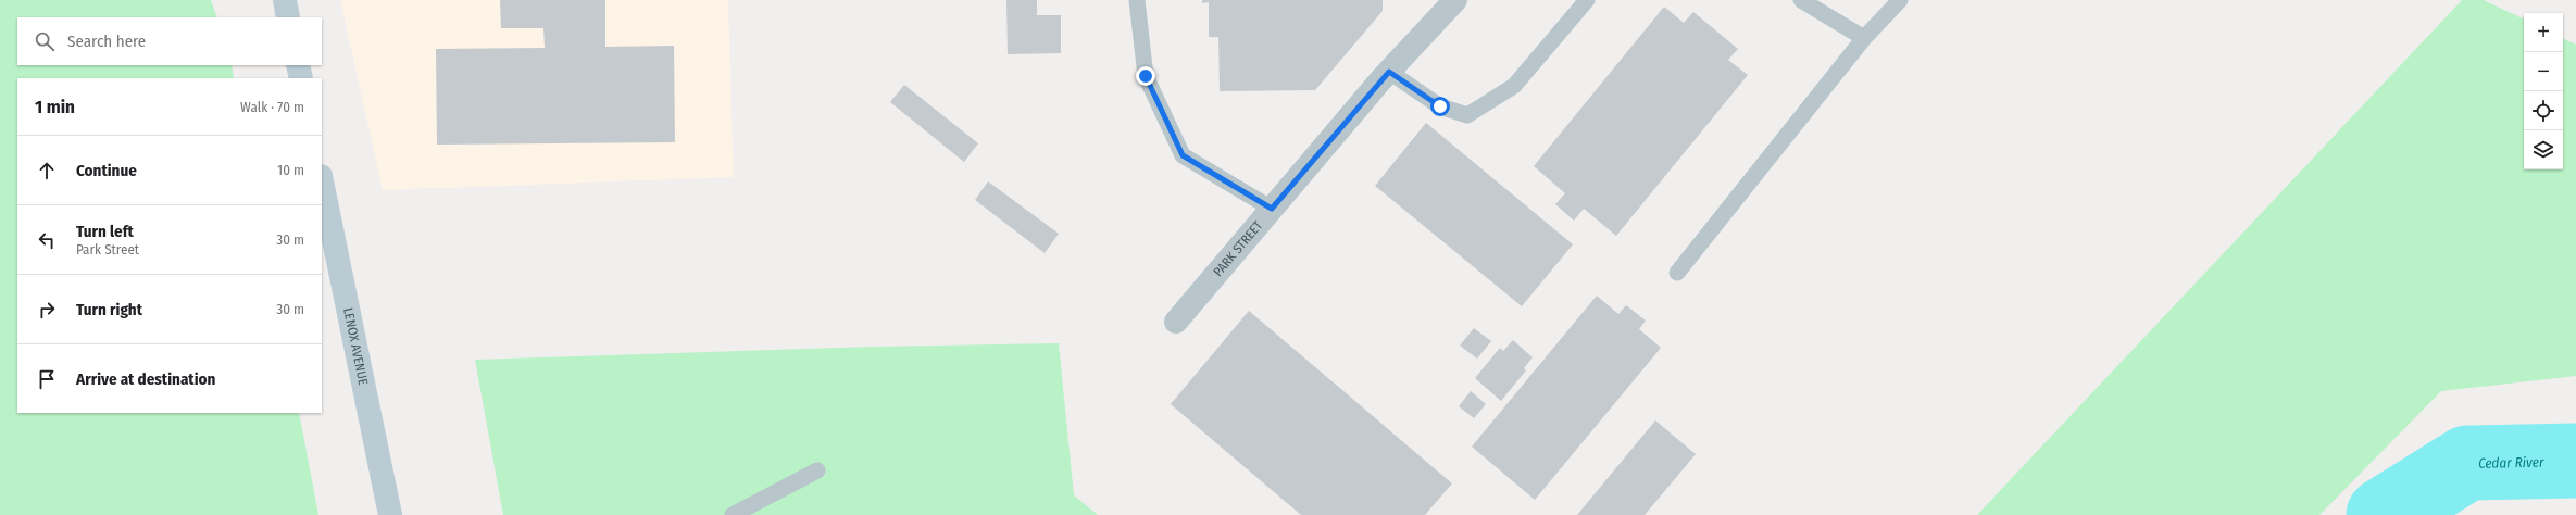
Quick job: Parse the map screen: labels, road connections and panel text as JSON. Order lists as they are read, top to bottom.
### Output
{
  "streets": {
    "main road": ["LENOX AVENUE"],
    "street": ["PARK STREET"]
  },
  "water": ["Cedar River"],
  "page": {
    "map_buttons": ["+", "−"],
    "search": "Search here",
    "heading": ["1 min", "Walk · 70 m"],
    "list": [
      ["Continue", "10 m"],
      ["Turn left", "Park Street", "30 m"],
      ["Turn right", "30 m"],
      "Arrive at destination"
    ]
  }
}
